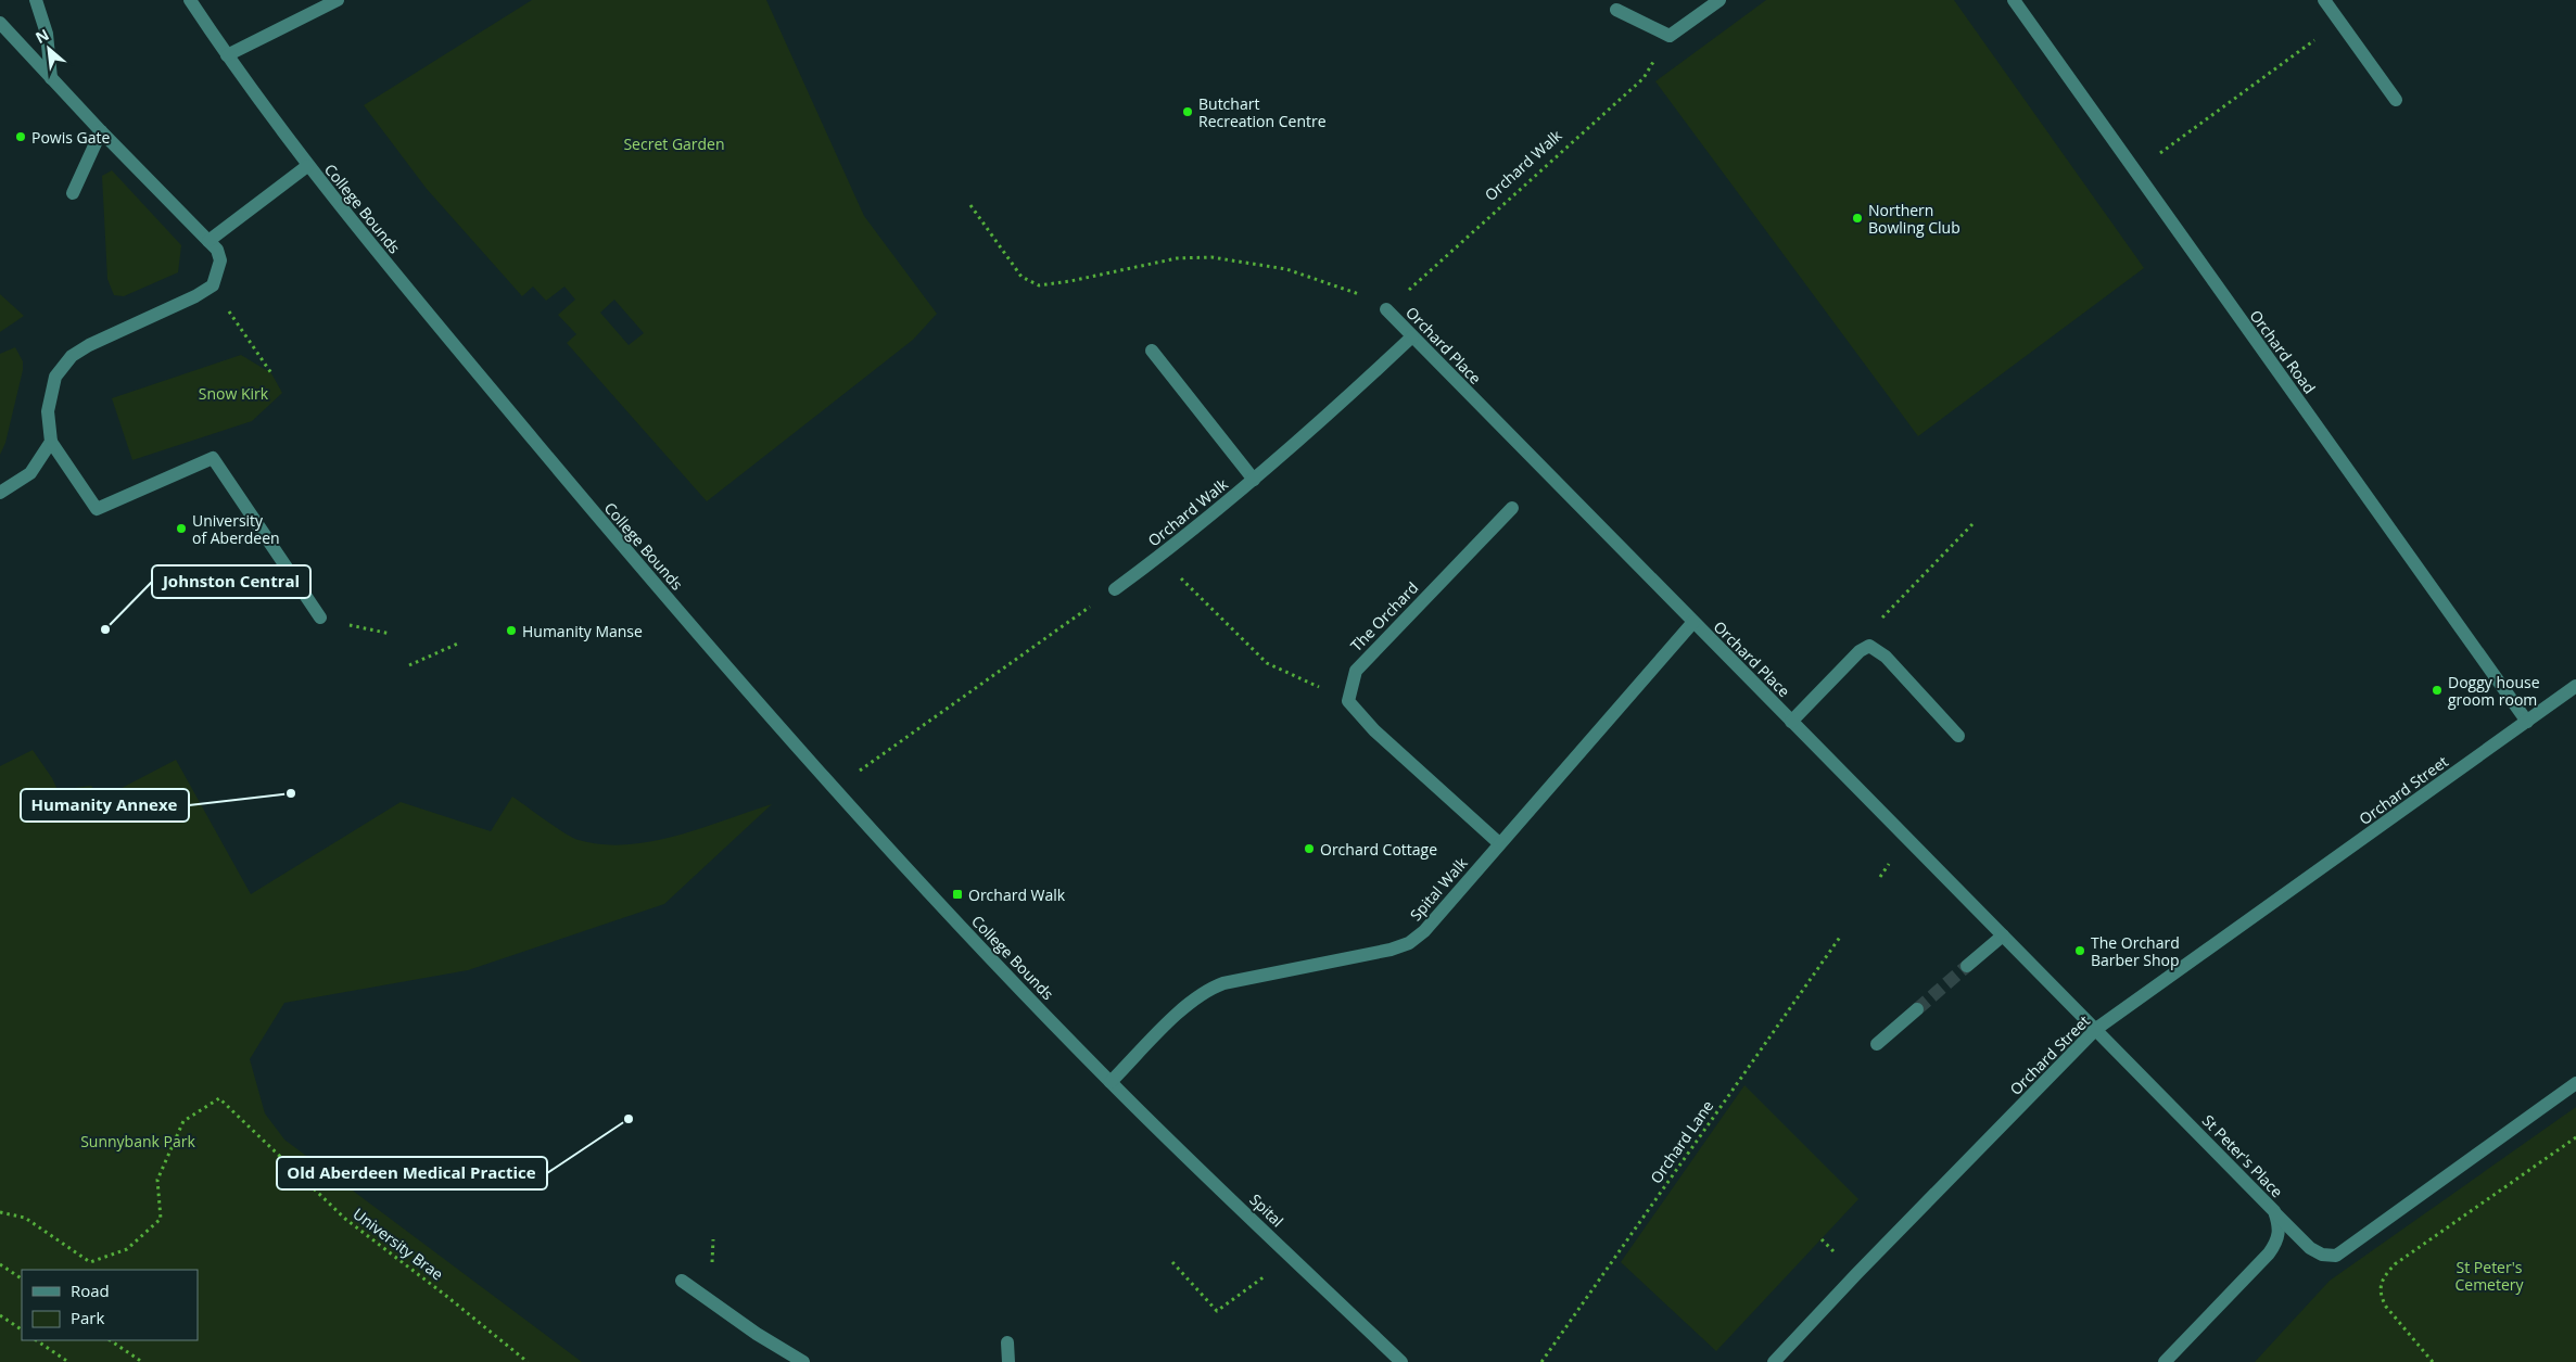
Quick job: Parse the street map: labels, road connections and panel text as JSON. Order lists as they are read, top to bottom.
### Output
{
  "streets": {
    "street": [
      "Orchard Walk",
      "College Bounds",
      "Orchard Place",
      "Orchard Road",
      "The Orchard",
      "Orchard Street",
      "Spital Walk",
      "St Peter's Place",
      "Spital"
    ],
    "path": ["Orchard Lane", "University Brae"]
  },
  "crossings": [
    ["Orchard Walk", "Orchard Place"],
    ["College Bounds", "Spital Walk"],
    ["College Bounds", "Spital"],
    ["Orchard Place", "Orchard Street"],
    ["Orchard Place", "Spital Walk"],
    ["Orchard Place", "St Peter's Place"],
    ["Orchard Road", "Orchard Street"],
    ["Orchard Street", "St Peter's Place"],
    ["Spital Walk", "Spital"]
  ],
  "parks": [
    "Secret Garden",
    "Snow Kirk",
    "Sunnybank Park",
    "St Peter's Cemetery"
  ],
  "places": {
    "other": [
      "Butchart Recreation Centre",
      "Powis Gate",
      "Northern Bowling Club",
      "University of Aberdeen",
      "Johnston Central",
      "Humanity Manse",
      "Doggy house groom room",
      "Humanity Annexe",
      "Orchard Cottage",
      "The Orchard Barber Shop",
      "Old Aberdeen Medical Practice"
    ],
    "transit": ["Orchard Walk"]
  },
  "legend": ["Road", "Park"],
  "north": "top left"
}
